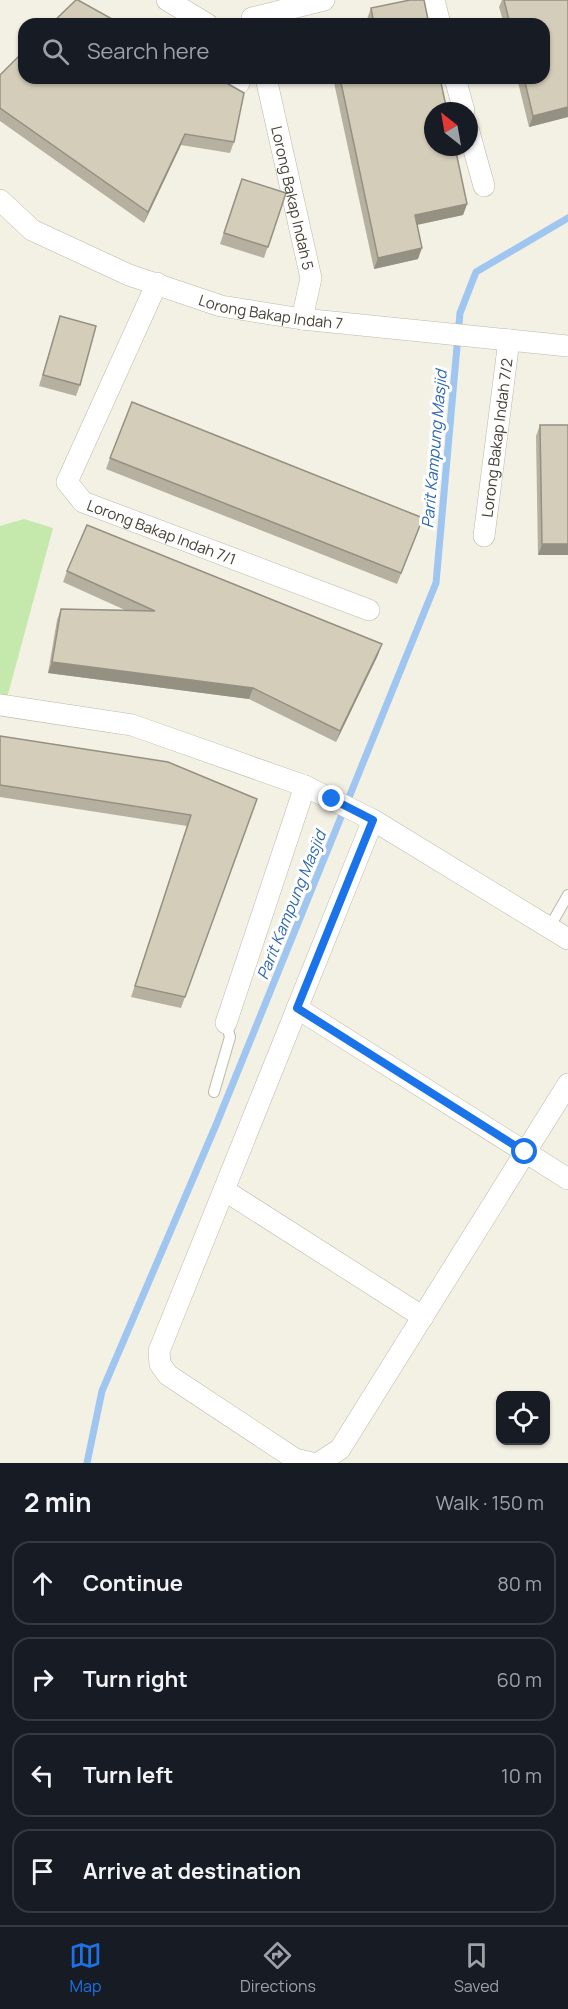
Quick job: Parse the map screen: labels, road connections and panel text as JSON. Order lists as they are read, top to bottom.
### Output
{
  "streets": {
    "street": [
      "Lorong Bakap Indah 5",
      "Lorong Bakap Indah 7",
      "Lorong Bakap Indah 7/2",
      "Lorong Bakap Indah 7/1"
    ]
  },
  "crossings": [
    ["Lorong Bakap Indah 5", "Lorong Bakap Indah 7"],
    ["Lorong Bakap Indah 7", "Lorong Bakap Indah 7/2"],
    ["Lorong Bakap Indah 7", "Lorong Bakap Indah 7/1"]
  ],
  "water": ["Parit Kampung Masjid"],
  "north": "top left",
  "page": {
    "search": "Search here",
    "heading": ["2 min", "Walk · 150 m"],
    "list": [
      ["Continue", "80 m"],
      ["Turn right", "60 m"],
      ["Turn left", "10 m"],
      "Arrive at destination"
    ],
    "nav": ["Map", "Directions", "Saved"]
  }
}
